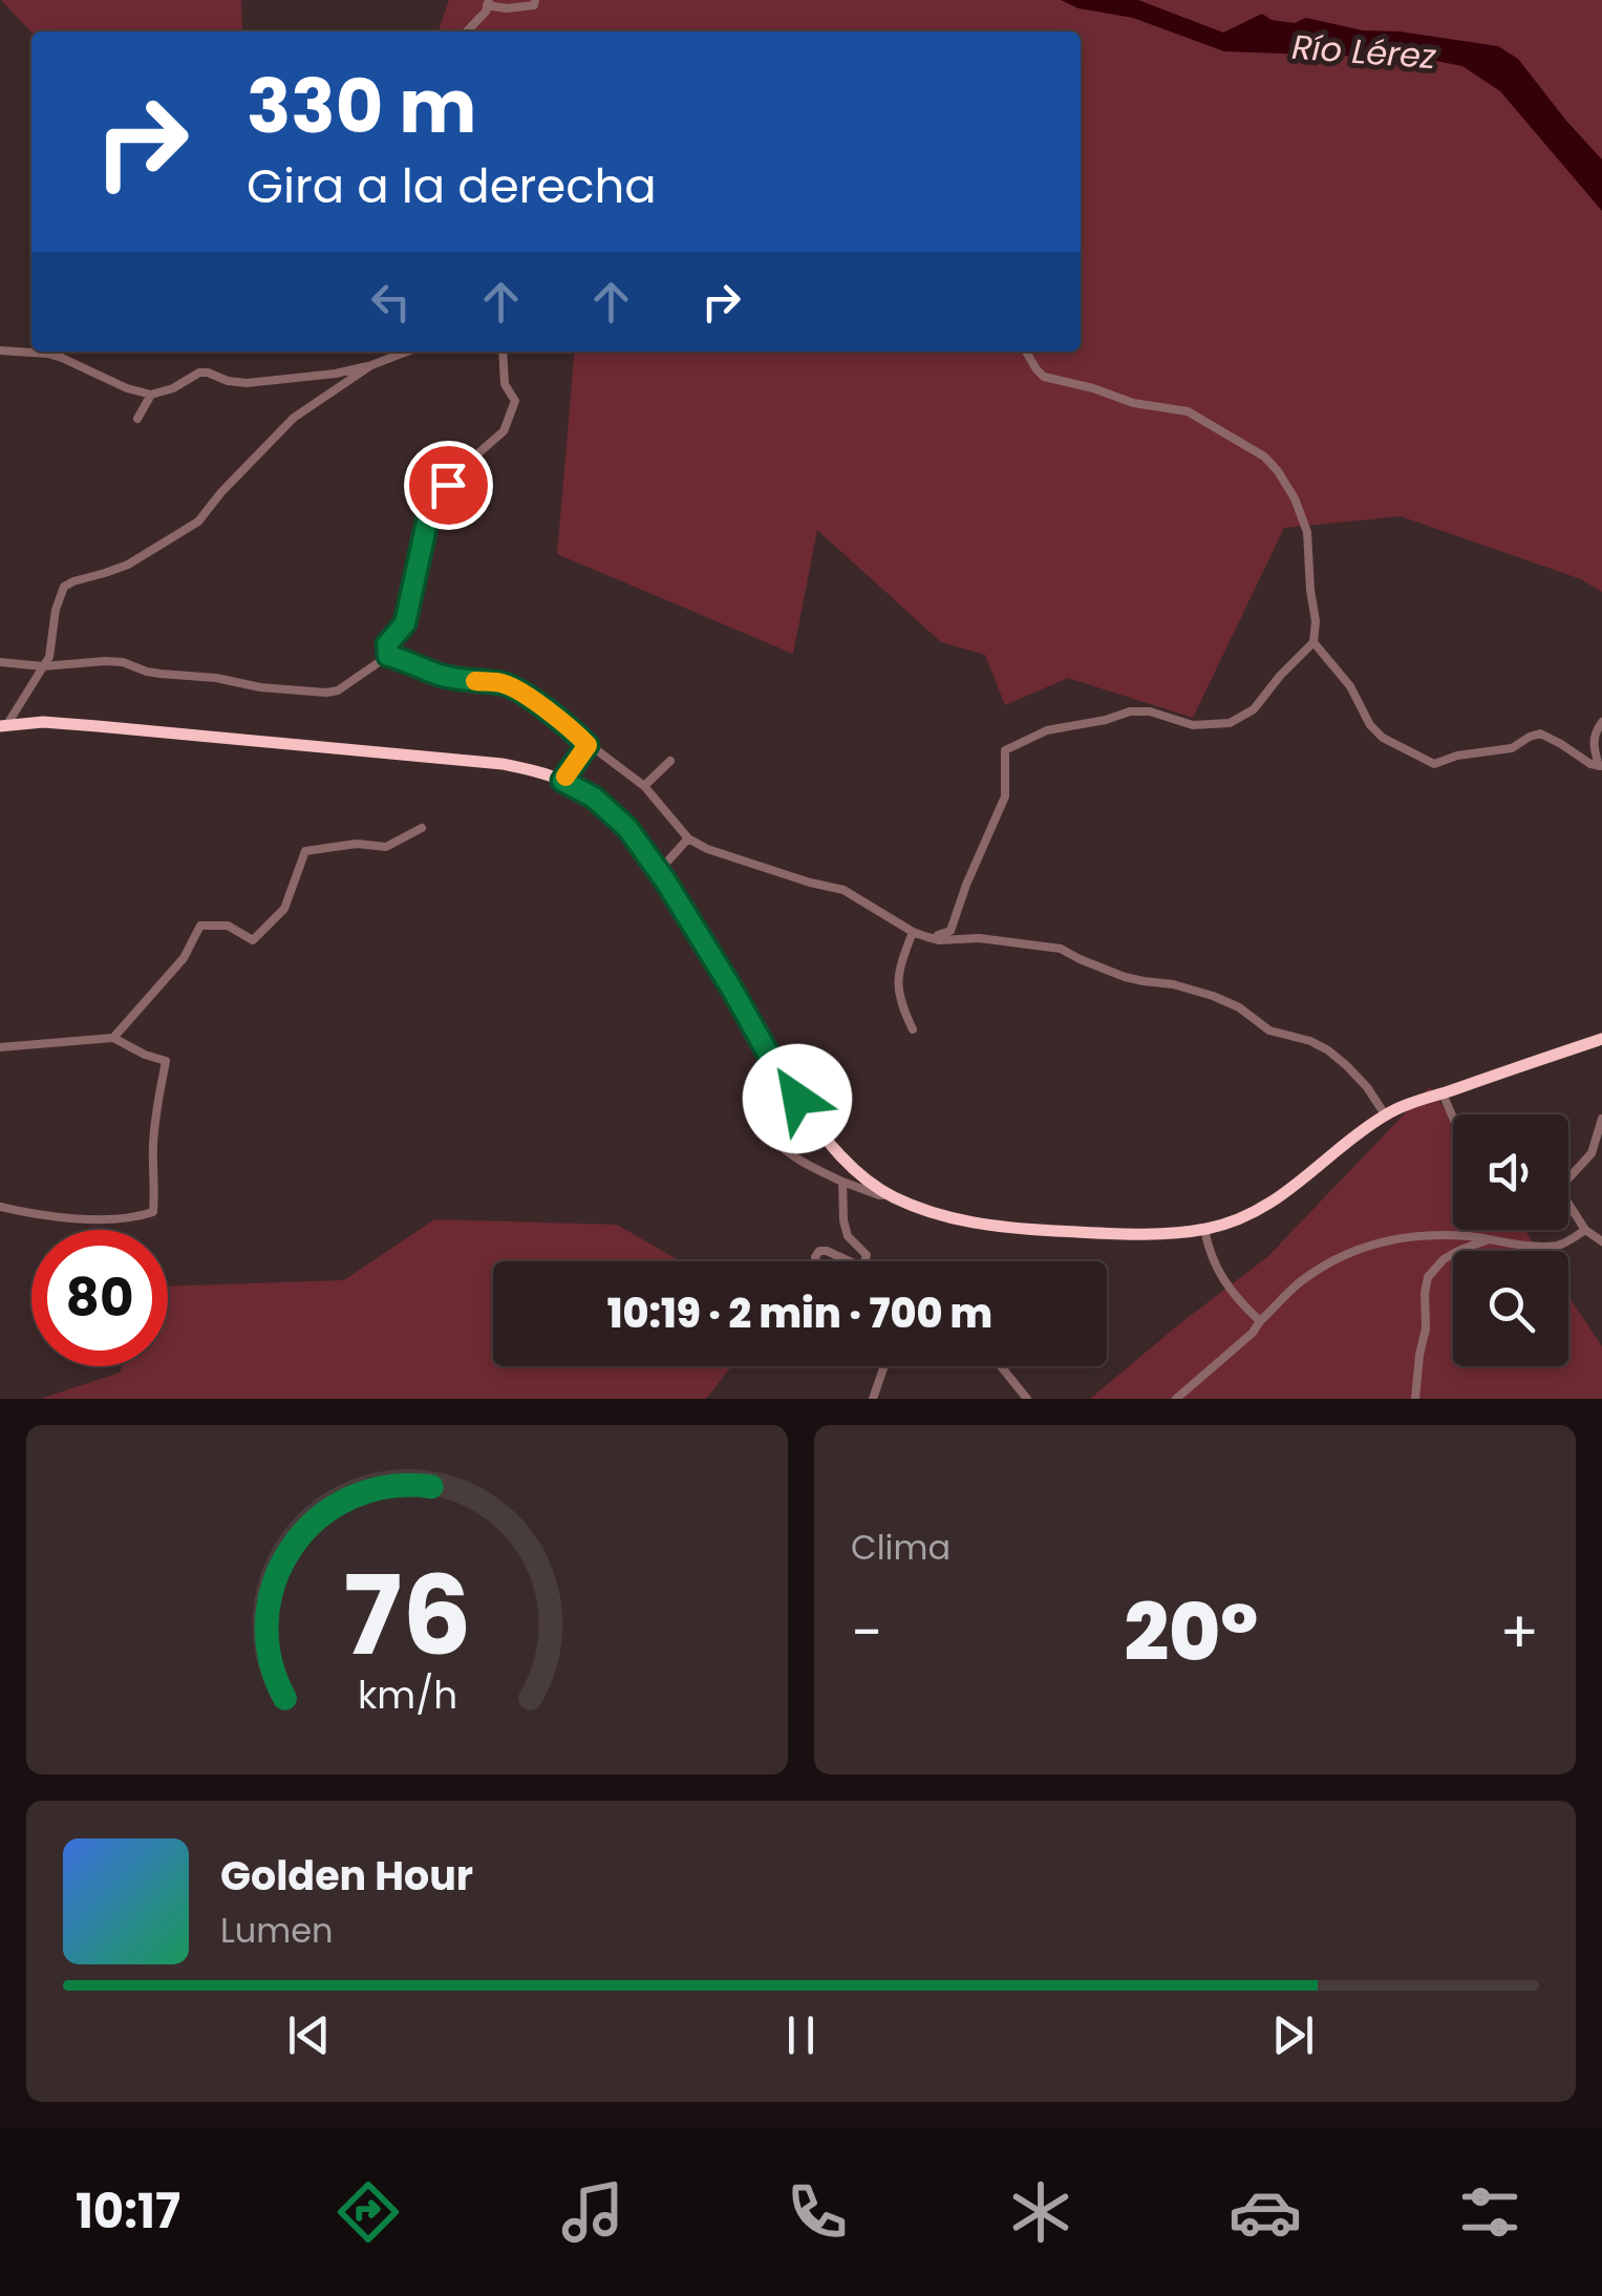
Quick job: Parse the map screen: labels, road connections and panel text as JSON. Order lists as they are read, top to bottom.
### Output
{
  "water": ["Río Lérez"],
  "page": {
    "turn": ["330 m", "Gira a la derecha"],
    "limit": "80",
    "trip": "10:19 · 2 min · 700 m",
    "tile": "Clima",
    "heat": ["−", "20°", "+"],
    "song": ["Golden Hour", "Lumen"],
    "tabs": "10:17",
    "gauge": ["76", "km/h"]
  }
}
